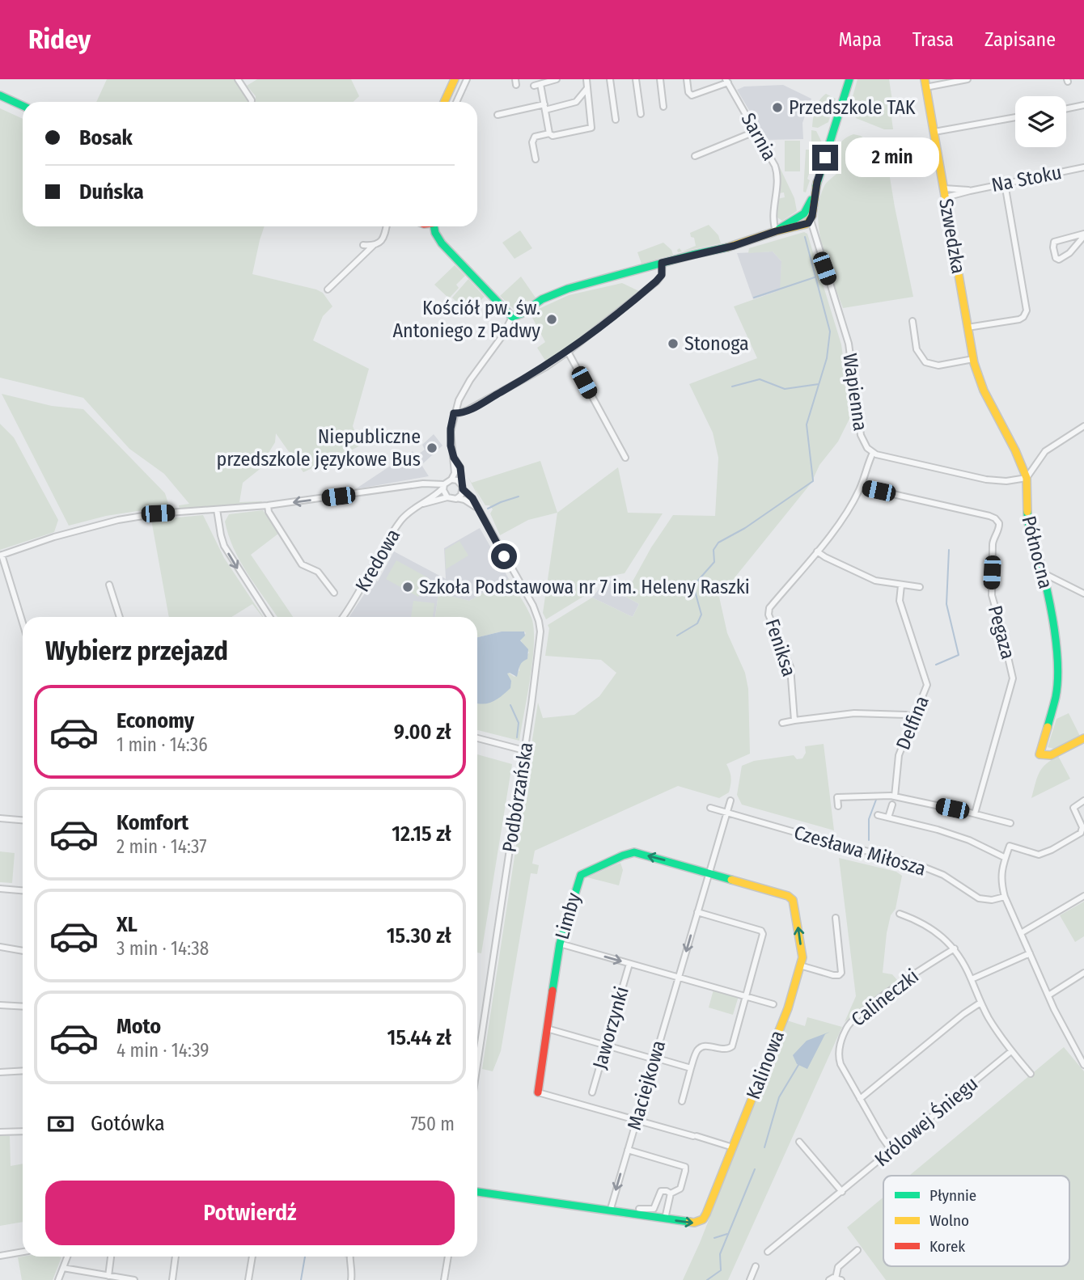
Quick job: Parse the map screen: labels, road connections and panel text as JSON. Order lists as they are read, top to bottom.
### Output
{
  "streets": {
    "street": [
      "Sarnia",
      "Na Stoku",
      "Szwedzka",
      "Wapienna",
      "Północna",
      "Kredowa",
      "Pegaza",
      "Feniksa",
      "Delfina",
      "Podbórzańska",
      "Czesława Miłosza",
      "Limby",
      "Calineczki",
      "Jaworzynki",
      "Kalinowa",
      "Maciejkowa",
      "Królowej Śniegu"
    ]
  },
  "crossings": [
    ["Na Stoku", "Szwedzka"],
    ["Szwedzka", "Północna"],
    ["Wapienna", "Północna"],
    ["Wapienna", "Feniksa"],
    ["Kredowa", "Podbórzańska"],
    ["Pegaza", "Feniksa"],
    ["Czesława Miłosza", "Maciejkowa"],
    ["Limby", "Jaworzynki"],
    ["Limby", "Kalinowa"],
    ["Limby", "Maciejkowa"],
    ["Calineczki", "Królowej Śniegu"],
    ["Jaworzynki", "Maciejkowa"],
    ["Kalinowa", "Maciejkowa"]
  ],
  "places": [
    "Przedszkole TAK",
    "Kościół pw. św. Antoniego z Padwy",
    "Stonoga",
    "Niepubliczne przedszkole językowe Bus",
    "Szkoła Podstawowa nr 7 im. Heleny Raszki"
  ],
  "legend": ["Płynnie", "Wolno", "Korek"],
  "page": {
    "header": "Ridey",
    "nav": ["Mapa", "Trasa", "Zapisane"],
    "banner": ["Bosak", "Duńska"],
    "bubble": "2 min",
    "heading": "Wybierz przejazd",
    "list": [
      {
        "name": "Economy",
        "note": "1 min · 14:36",
        "value": "9.00 zł"
      },
      {
        "name": "Komfort",
        "note": "2 min · 14:37",
        "value": "12.15 zł"
      },
      {
        "name": "XL",
        "note": "3 min · 14:38",
        "value": "15.30 zł"
      },
      {
        "name": "Moto",
        "note": "4 min · 14:39",
        "value": "15.44 zł"
      }
    ],
    "pay": ["Gotówka", "750 m"],
    "buttons": "Potwierdź"
  }
}
